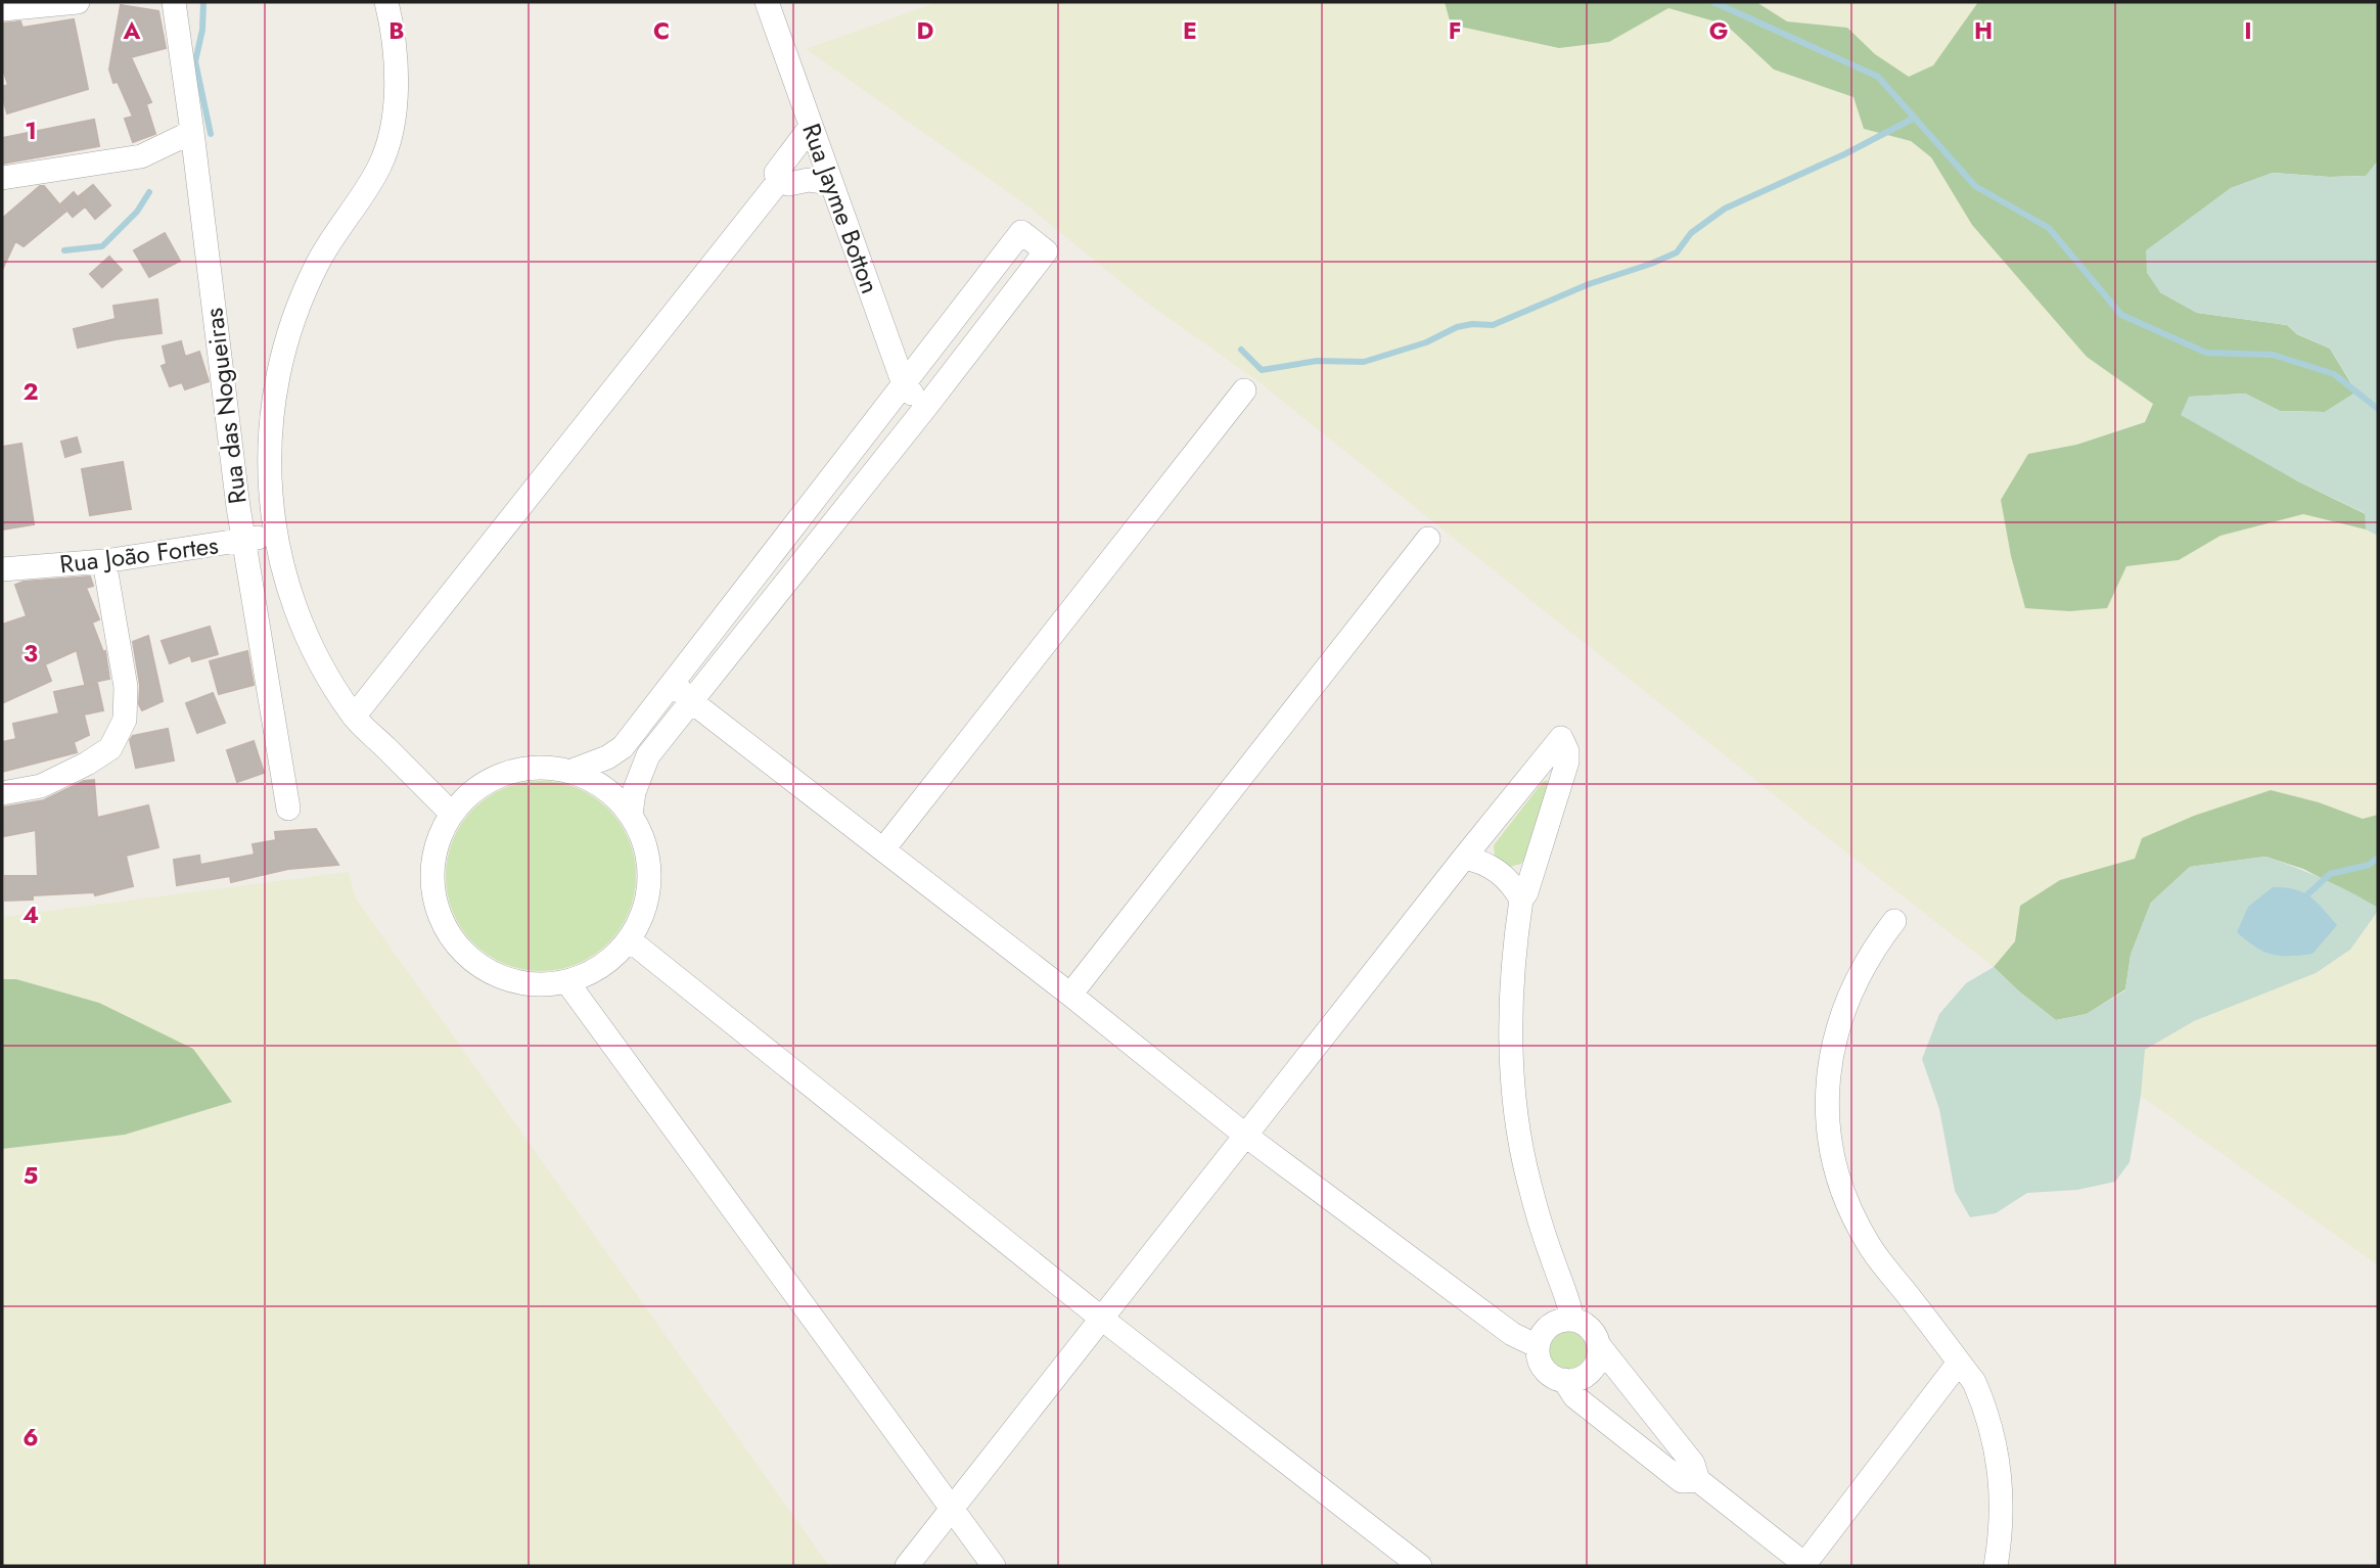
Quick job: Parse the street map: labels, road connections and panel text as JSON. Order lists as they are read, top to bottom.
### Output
{
  "streets": {
    "street": ["Rua Jayme Botton", "Rua das Nogueiras", "Rua João Fortes"]
  },
  "crossings": [
    ["Rua das Nogueiras", "Rua João Fortes"]
  ],
  "grid": {
    "columns": [
      "A",
      "B",
      "C",
      "D",
      "E",
      "F",
      "G",
      "H",
      "I"
    ],
    "rows": [
      "1",
      "2",
      "3",
      "4",
      "5",
      "6"
    ]
  }
}
